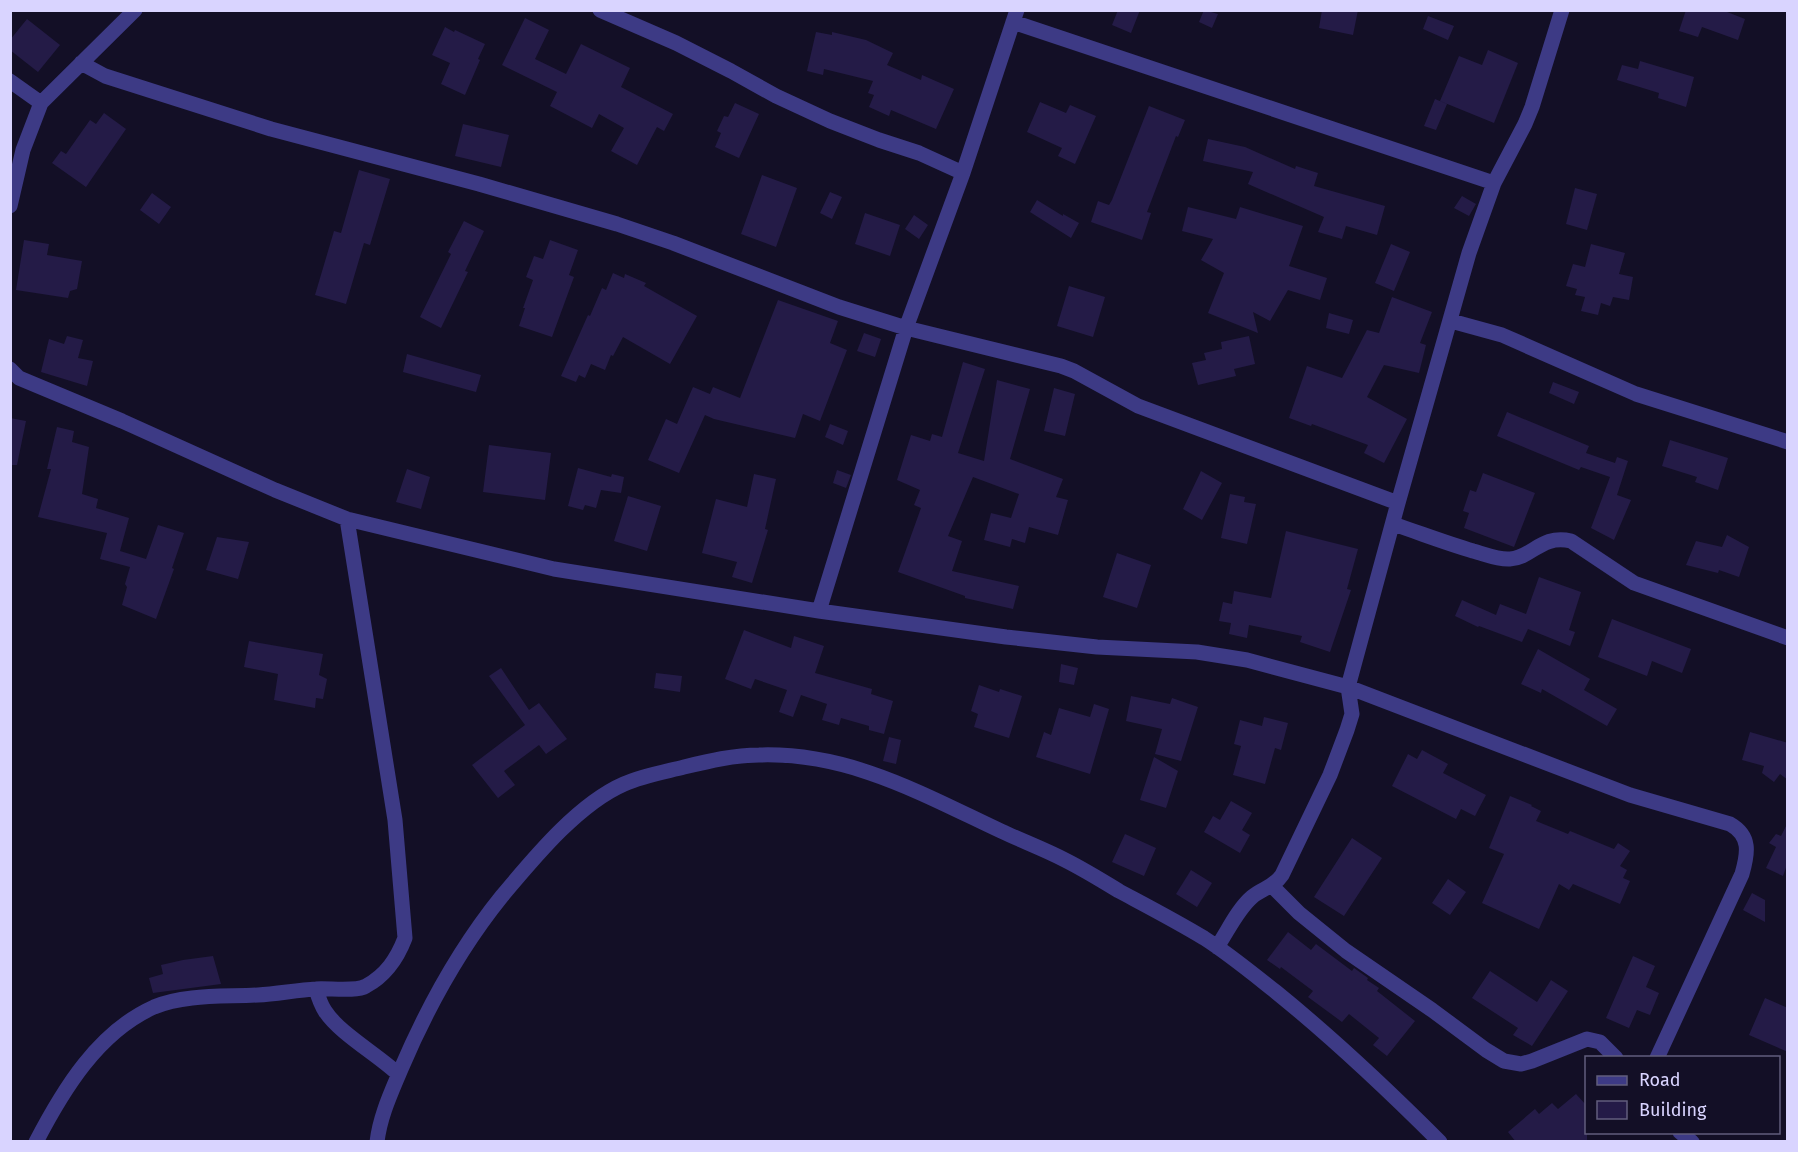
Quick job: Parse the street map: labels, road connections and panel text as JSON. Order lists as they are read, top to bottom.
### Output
{
  "legend": ["Road", "Building"]
}
